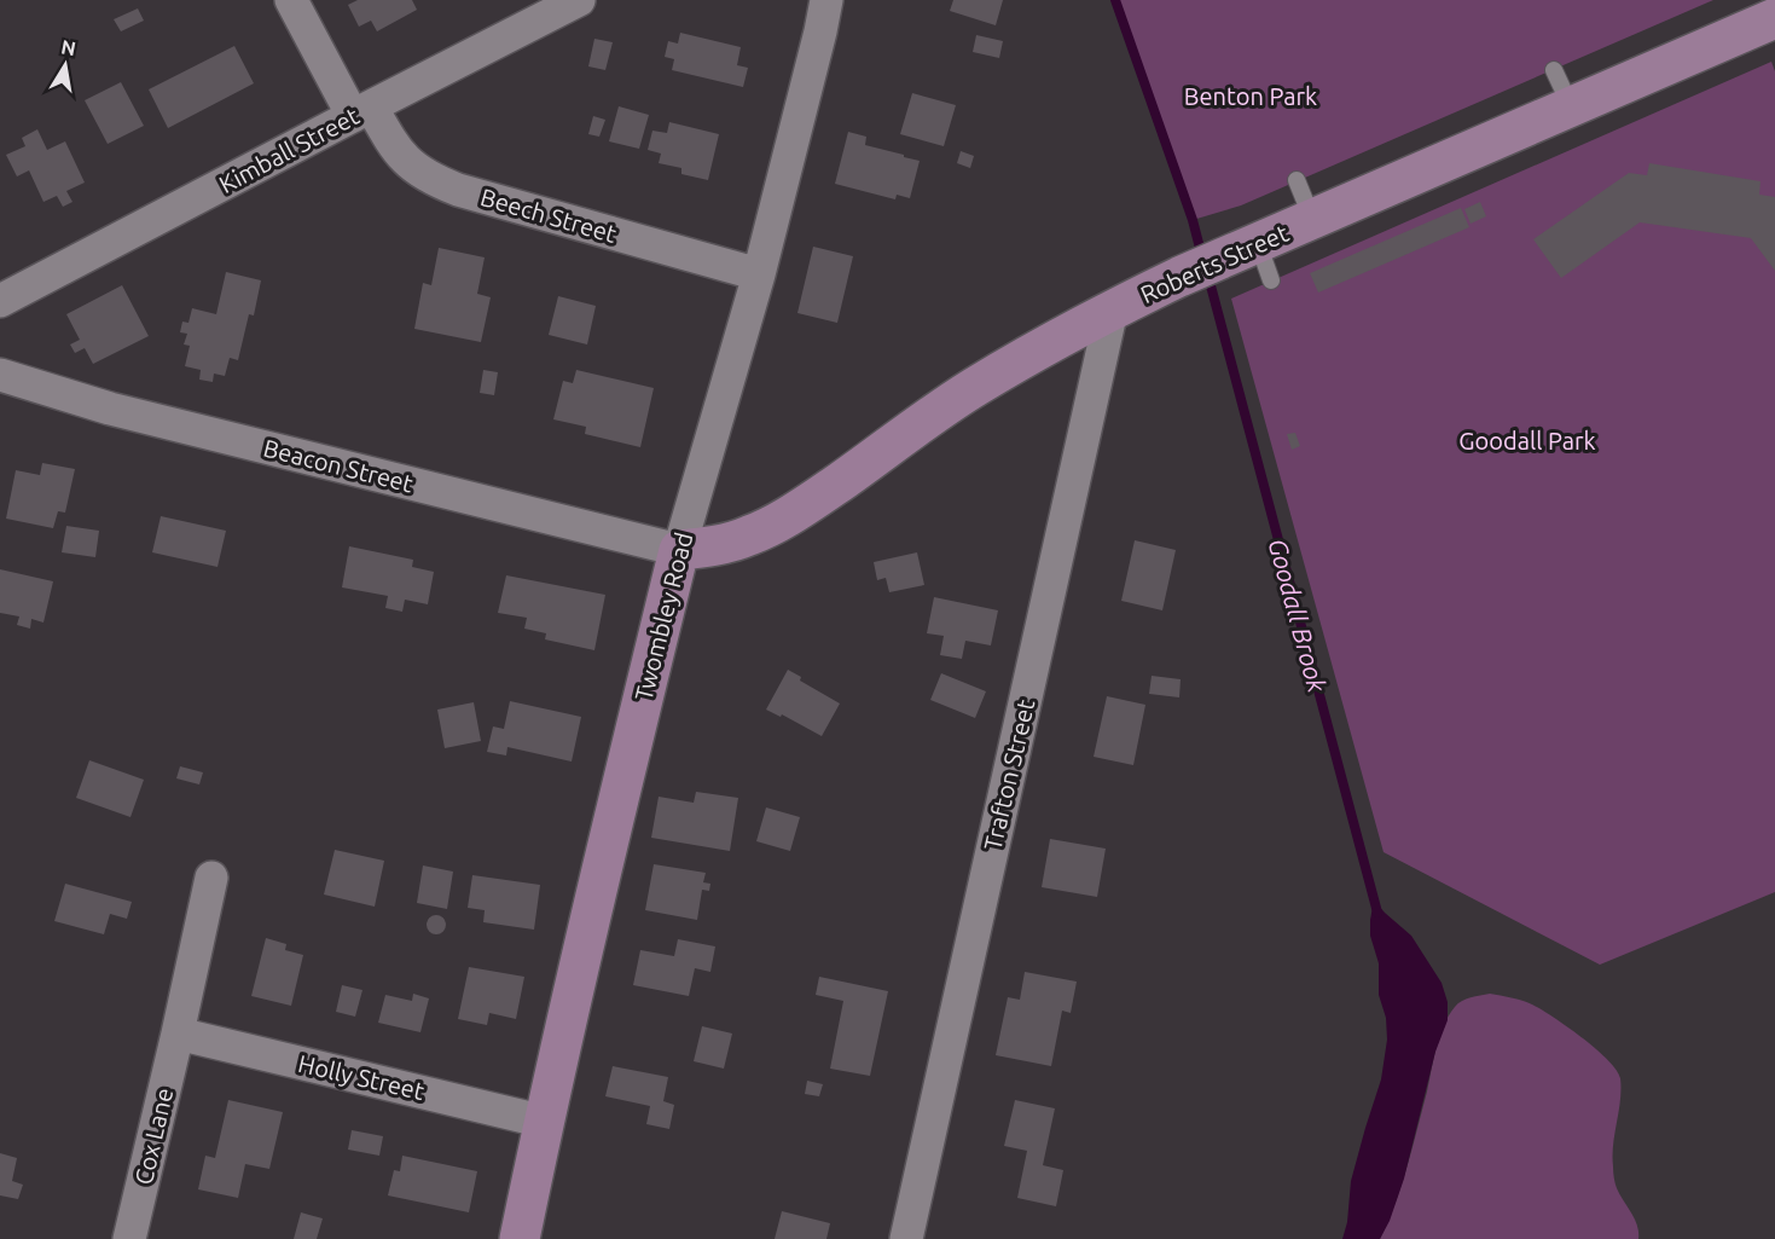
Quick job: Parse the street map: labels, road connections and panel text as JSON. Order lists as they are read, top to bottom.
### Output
{
  "streets": {
    "street": [
      "Kimball Street",
      "Beech Street",
      "Roberts Street",
      "Beacon Street",
      "Twombley Road",
      "Trafton Street",
      "Holly Street",
      "Cox Lane"
    ]
  },
  "crossings": [
    ["Kimball Street", "Beech Street"],
    ["Beech Street", "Twombley Road"],
    ["Roberts Street", "Beacon Street"],
    ["Roberts Street", "Twombley Road"],
    ["Roberts Street", "Trafton Street"],
    ["Beacon Street", "Twombley Road"],
    ["Twombley Road", "Holly Street"],
    ["Holly Street", "Cox Lane"]
  ],
  "water": ["Goodall Brook"],
  "parks": ["Benton Park", "Goodall Park"],
  "north": "top"
}
